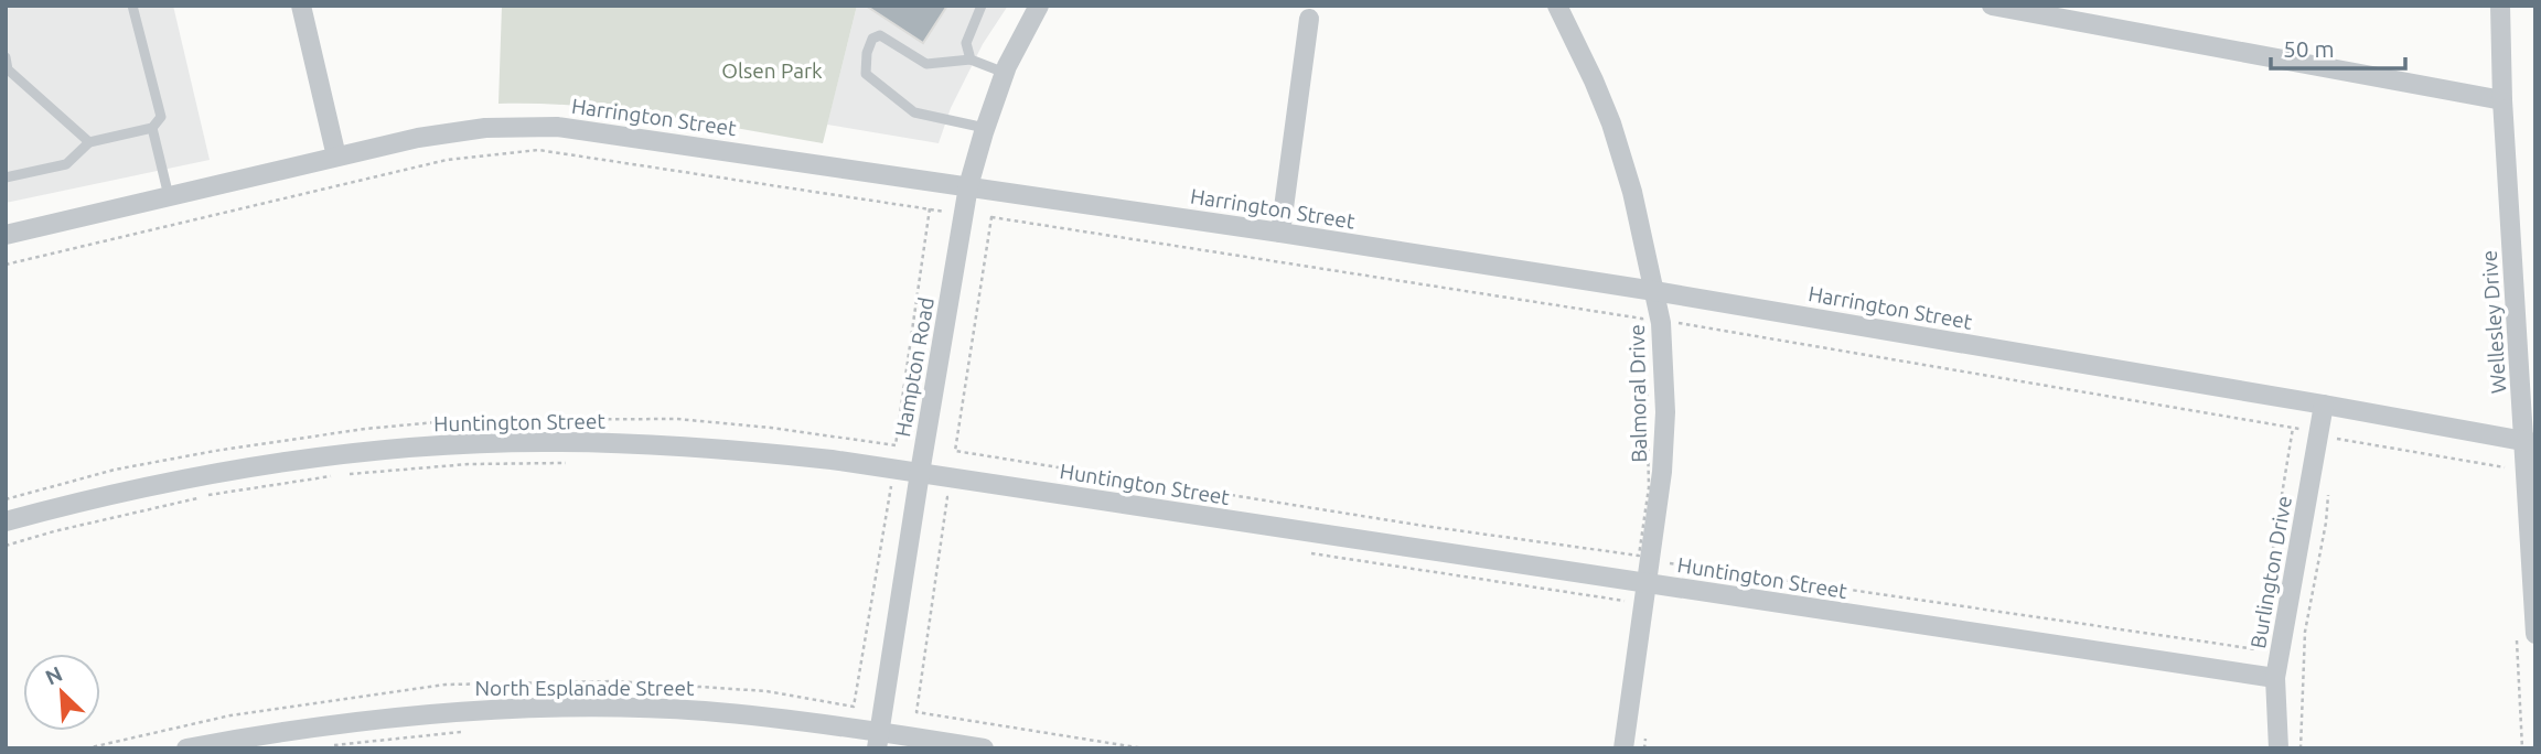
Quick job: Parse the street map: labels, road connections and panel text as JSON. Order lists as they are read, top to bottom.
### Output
{
  "streets": {
    "street": [
      "Harrington Street",
      "Wellesley Drive",
      "Hampton Road",
      "Balmoral Drive",
      "Huntington Street",
      "Burlington Drive",
      "North Esplanade Street"
    ]
  },
  "crossings": [
    ["Harrington Street", "Wellesley Drive"],
    ["Harrington Street", "Hampton Road"],
    ["Harrington Street", "Balmoral Drive"],
    ["Harrington Street", "Burlington Drive"],
    ["Hampton Road", "Huntington Street"],
    ["Hampton Road", "North Esplanade Street"],
    ["Balmoral Drive", "Huntington Street"],
    ["Huntington Street", "Burlington Drive"]
  ],
  "parks": ["Olsen Park"],
  "scale_bar": "50 m",
  "north": "top left"
}
